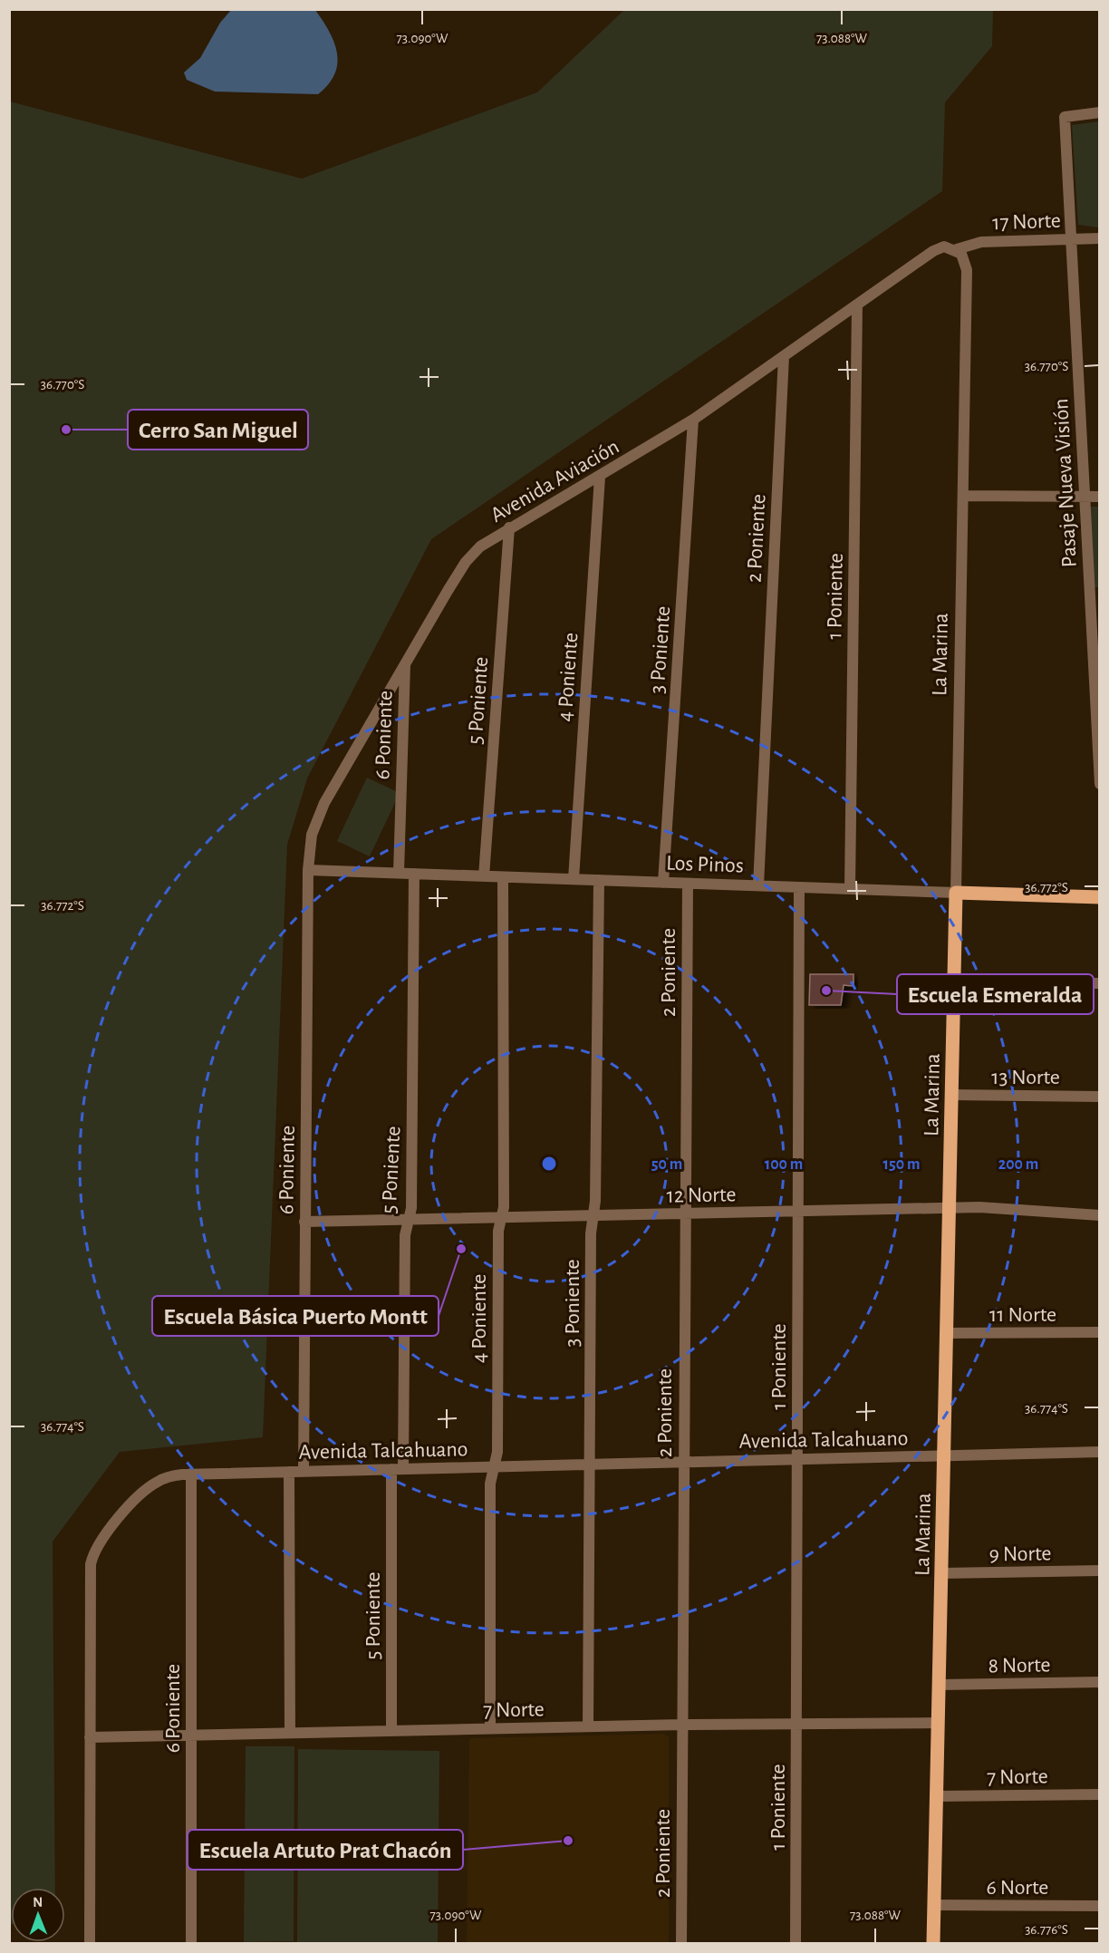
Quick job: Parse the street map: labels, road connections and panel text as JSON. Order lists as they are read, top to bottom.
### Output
{
  "streets": {
    "main road": ["La Marina", "Los Pinos"],
    "street": [
      "17 Norte",
      "Avenida Aviación",
      "Pasaje Nueva Visión",
      "2 Poniente",
      "1 Poniente",
      "3 Poniente",
      "4 Poniente",
      "5 Poniente",
      "6 Poniente",
      "13 Norte",
      "12 Norte",
      "11 Norte",
      "Avenida Talcahuano",
      "9 Norte",
      "8 Norte",
      "7 Norte",
      "6 Norte"
    ]
  },
  "crossings": [
    ["17 Norte", "Avenida Aviación"],
    ["17 Norte", "Pasaje Nueva Visión"],
    ["17 Norte", "La Marina"],
    ["Avenida Aviación", "2 Poniente"],
    ["Avenida Aviación", "1 Poniente"],
    ["Avenida Aviación", "3 Poniente"],
    ["Avenida Aviación", "La Marina"],
    ["Avenida Aviación", "4 Poniente"],
    ["Avenida Aviación", "5 Poniente"],
    ["Avenida Aviación", "6 Poniente"],
    ["Avenida Aviación", "Los Pinos"],
    ["2 Poniente", "Los Pinos"],
    ["2 Poniente", "12 Norte"],
    ["2 Poniente", "Avenida Talcahuano"],
    ["2 Poniente", "7 Norte"],
    ["1 Poniente", "Los Pinos"],
    ["1 Poniente", "12 Norte"],
    ["1 Poniente", "Avenida Talcahuano"],
    ["1 Poniente", "7 Norte"],
    ["3 Poniente", "Los Pinos"],
    ["3 Poniente", "12 Norte"],
    ["3 Poniente", "Avenida Talcahuano"],
    ["3 Poniente", "7 Norte"],
    ["La Marina", "Los Pinos"],
    ["La Marina", "13 Norte"],
    ["La Marina", "12 Norte"],
    ["La Marina", "11 Norte"],
    ["La Marina", "Avenida Talcahuano"],
    ["La Marina", "9 Norte"],
    ["La Marina", "8 Norte"],
    ["La Marina", "7 Norte"],
    ["La Marina", "6 Norte"],
    ["4 Poniente", "Los Pinos"],
    ["4 Poniente", "12 Norte"],
    ["4 Poniente", "Avenida Talcahuano"],
    ["4 Poniente", "7 Norte"],
    ["5 Poniente", "Los Pinos"],
    ["5 Poniente", "12 Norte"],
    ["5 Poniente", "Avenida Talcahuano"],
    ["5 Poniente", "7 Norte"],
    ["6 Poniente", "Los Pinos"],
    ["6 Poniente", "12 Norte"],
    ["6 Poniente", "Avenida Talcahuano"],
    ["6 Poniente", "7 Norte"],
    ["Avenida Talcahuano", "7 Norte"]
  ],
  "places": [
    "Cerro San Miguel",
    "Escuela Esmeralda",
    "Escuela Básica Puerto Montt",
    "Escuela Artuto Prat Chacón"
  ],
  "north": "top",
  "coordinates": [
    "73.090°W",
    "73.088°W",
    "36.770°S",
    "36.772°S",
    "36.774°S",
    "36.776°S"
  ],
  "rings": [
    "50 m",
    "100 m",
    "150 m",
    "200 m"
  ]
}
